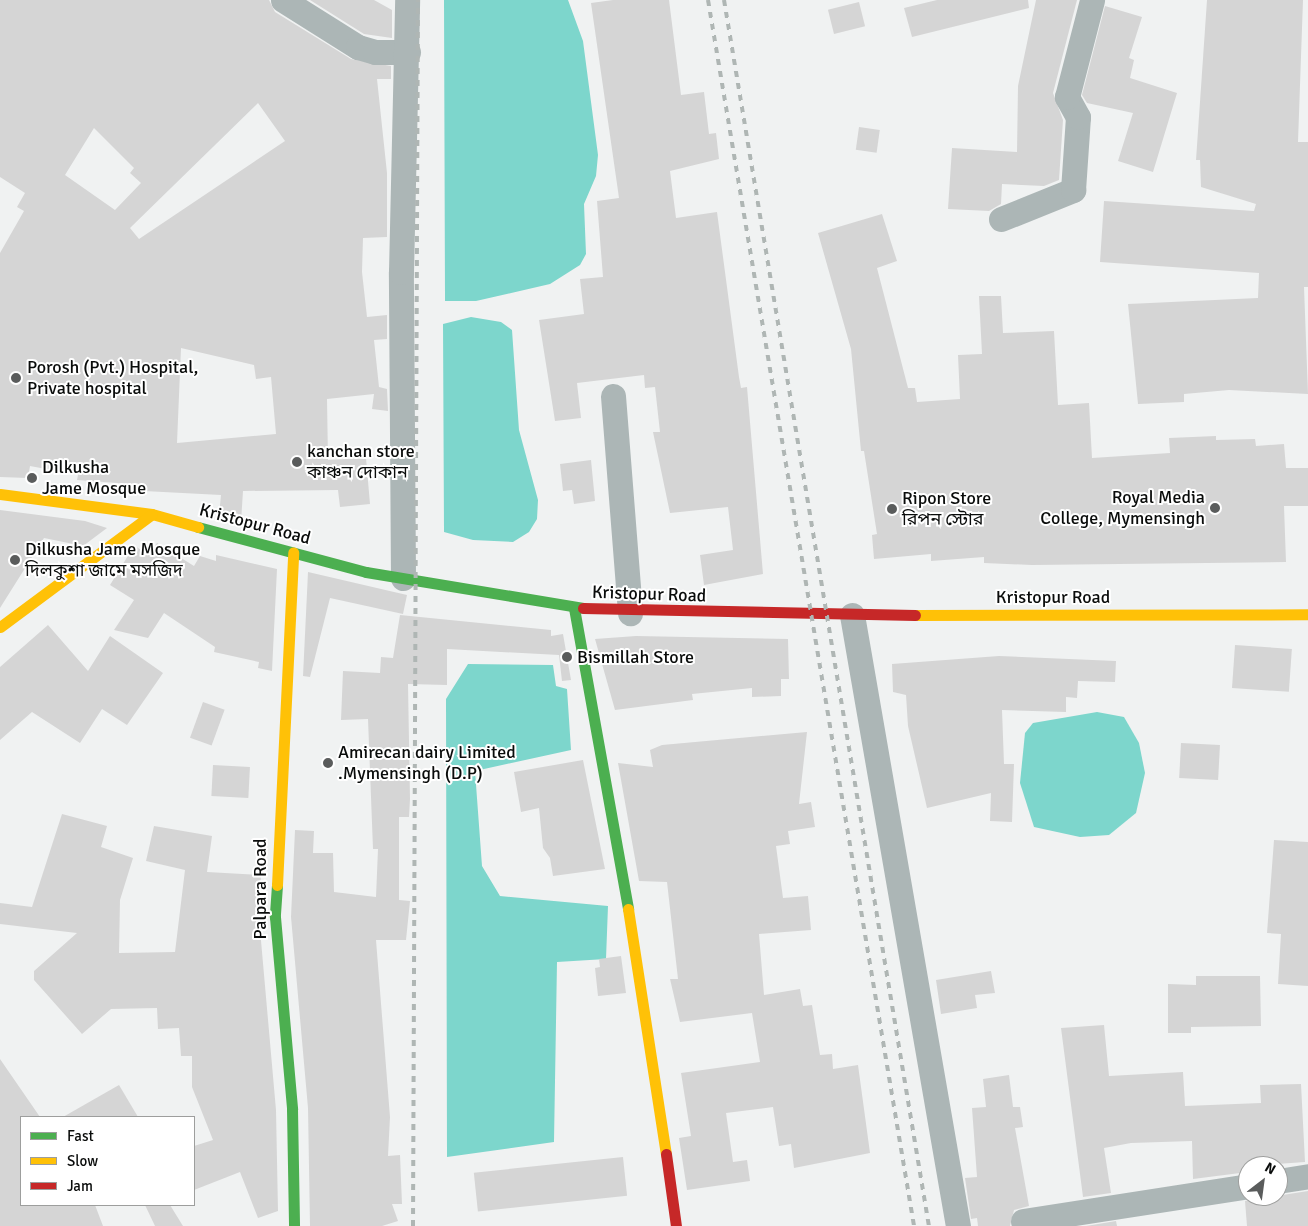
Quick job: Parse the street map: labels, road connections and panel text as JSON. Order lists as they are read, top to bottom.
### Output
{
  "streets": {
    "street": ["Kristopur Road", "Palpara Road"]
  },
  "crossings": [
    ["Kristopur Road", "Palpara Road"]
  ],
  "places": [
    "Porosh (Pvt.) Hospital, Private hospital",
    "kanchan store কাঞ্চন দোকান",
    "Dilkusha Jame Mosque",
    "Royal Media College, Mymensingh",
    "Ripon Store রিপন স্টোর",
    "Dilkusha Jame Mosque দিলকুশা জামে মসজিদ",
    "Bismillah Store",
    "Amirecan dairy Limited .Mymensingh (D.P)"
  ],
  "legend": ["Fast", "Slow", "Jam"],
  "north": "top right"
}
